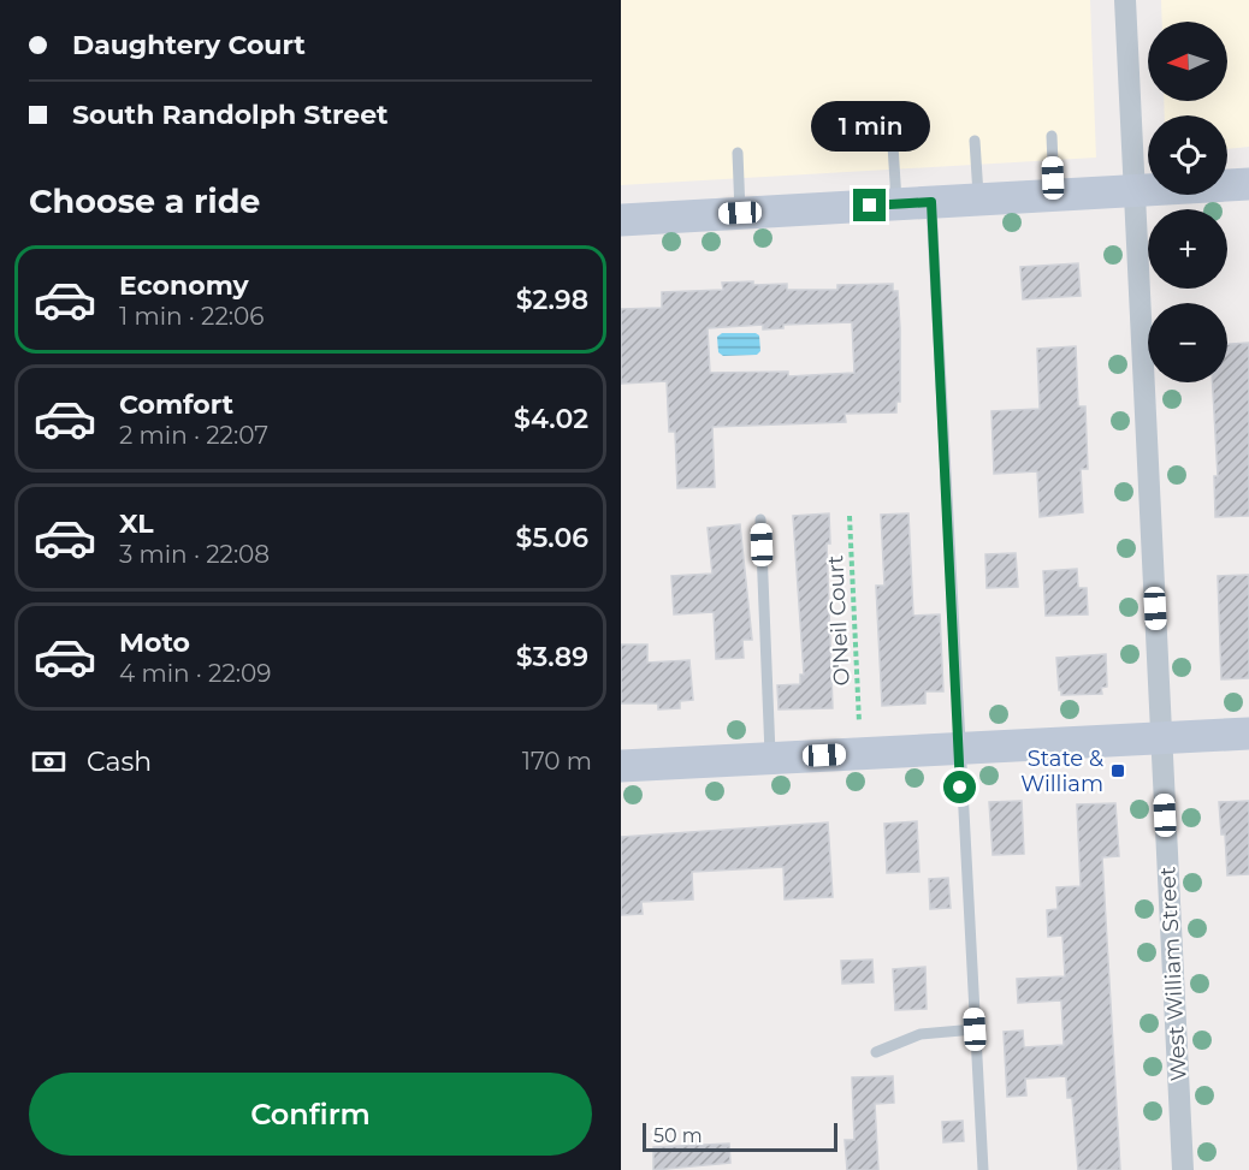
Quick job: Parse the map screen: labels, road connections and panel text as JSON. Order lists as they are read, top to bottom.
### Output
{
  "streets": {
    "street": ["West William Street"],
    "path": ["O'Neil Court"]
  },
  "places": {
    "transit": ["State & William"]
  },
  "scale_bar": "50 m",
  "north": "left",
  "page": {
    "banner": ["Daughtery Court", "South Randolph Street"],
    "map_buttons": ["+", "−"],
    "bubble": "1 min",
    "heading": "Choose a ride",
    "list": [
      {
        "name": "Economy",
        "note": "1 min · 22:06",
        "value": "$2.98"
      },
      {
        "name": "Comfort",
        "note": "2 min · 22:07",
        "value": "$4.02"
      },
      {
        "name": "XL",
        "note": "3 min · 22:08",
        "value": "$5.06"
      },
      {
        "name": "Moto",
        "note": "4 min · 22:09",
        "value": "$3.89"
      }
    ],
    "pay": ["Cash", "170 m"],
    "buttons": "Confirm",
    "scale": "50 m"
  }
}
